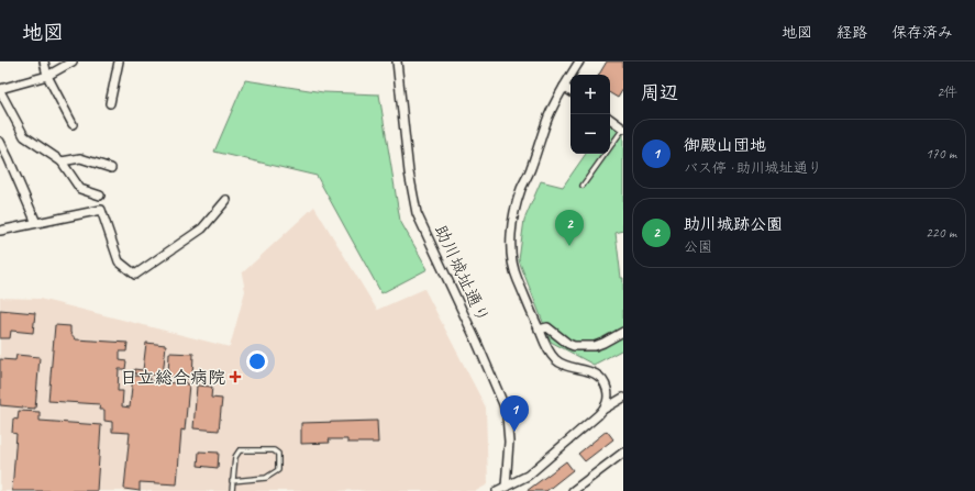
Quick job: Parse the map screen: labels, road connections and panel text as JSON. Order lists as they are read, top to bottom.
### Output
{
  "streets": {
    "street": ["助川城址通り"]
  },
  "places": {
    "health": ["日立総合病院"]
  },
  "page": {
    "header": "地図",
    "nav": ["地図", "経路", "保存済み"],
    "heading": ["周辺", "2件"],
    "map_buttons": ["+", "−"],
    "list": [
      {
        "mark": "1",
        "name": "御殿山団地",
        "note": "バス停 · 助川城址通り",
        "value": "170 m"
      },
      {
        "mark": "2",
        "name": "助川城跡公園",
        "note": "公園",
        "value": "220 m"
      }
    ],
    "pins": ["2", "1"]
  }
}
